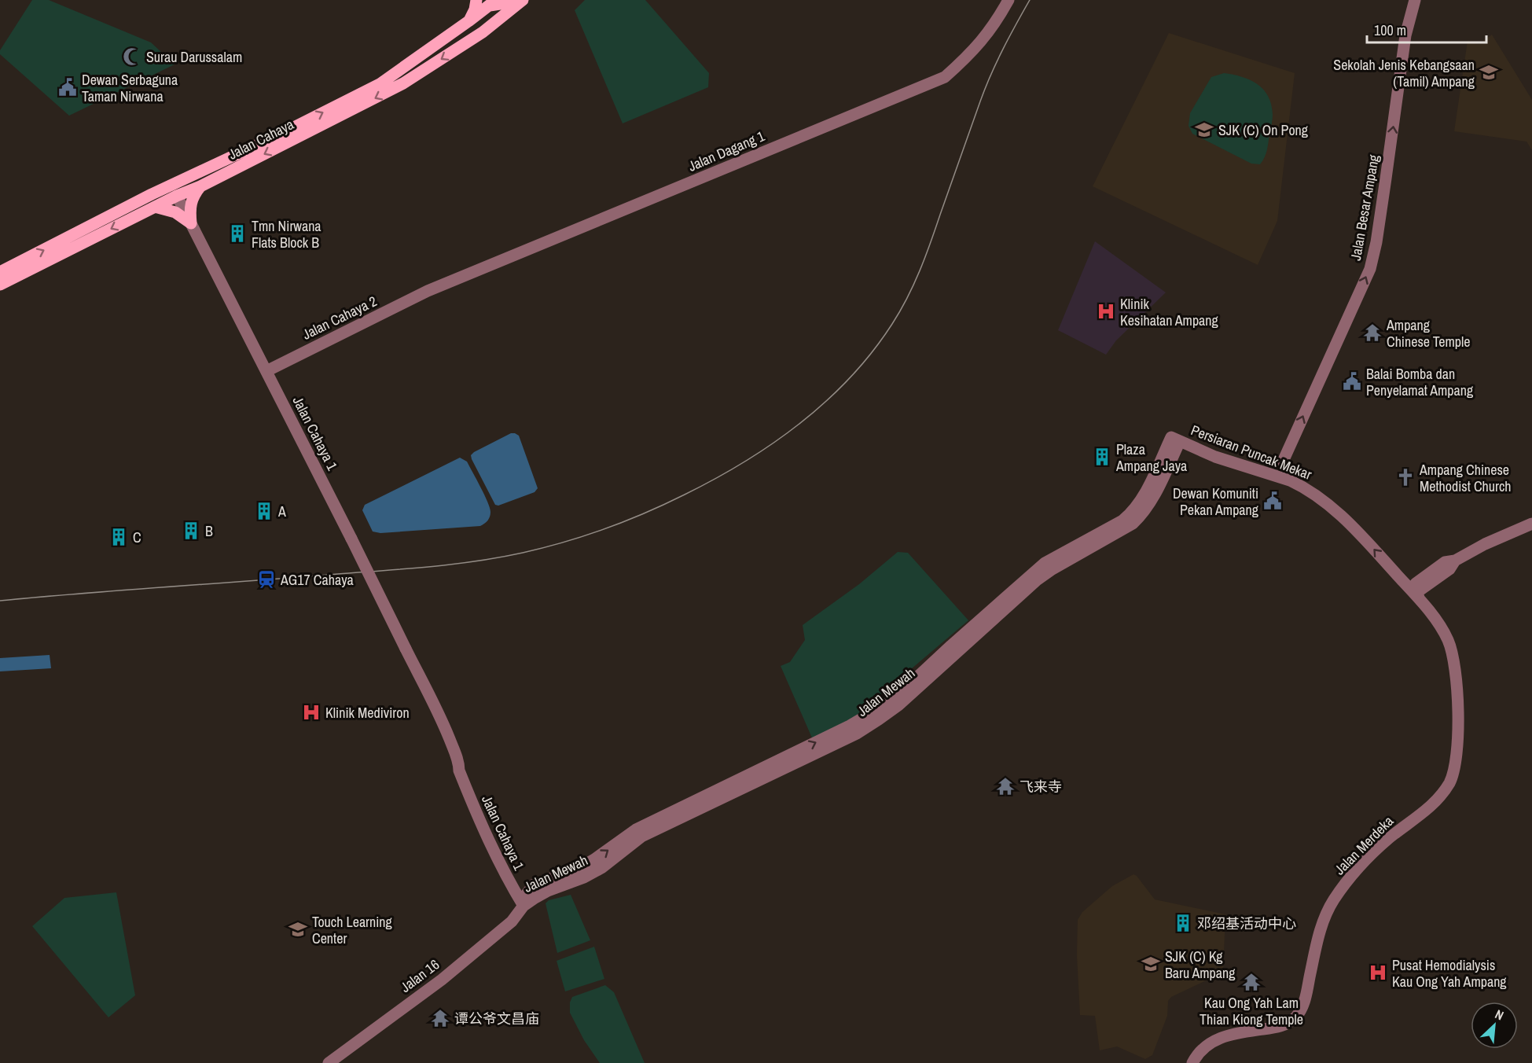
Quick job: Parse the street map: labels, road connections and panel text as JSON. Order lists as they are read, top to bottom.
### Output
{
  "streets": {
    "main road": ["Jalan Cahaya"],
    "street": [
      "Jalan Dagang 1",
      "Jalan Besar Ampang",
      "Jalan Cahaya 2",
      "Jalan Cahaya 1",
      "Persiaran Puncak Mekar",
      "Jalan Mewah",
      "Jalan Merdeka",
      "Jalan 16"
    ]
  },
  "crossings": [
    ["Jalan Cahaya", "Jalan Cahaya 1"],
    ["Jalan Dagang 1", "Jalan Cahaya 2"],
    ["Jalan Cahaya 2", "Jalan Cahaya 1"],
    ["Jalan Cahaya 1", "Jalan Mewah"],
    ["Jalan Cahaya 1", "Jalan 16"],
    ["Persiaran Puncak Mekar", "Jalan Mewah"],
    ["Persiaran Puncak Mekar", "Jalan Merdeka"],
    ["Jalan Mewah", "Jalan 16"]
  ],
  "one_way": ["Jalan Besar Ampang", "Persiaran Puncak Mekar"],
  "places": {
    "mosque": ["Surau Darussalam"],
    "school or university": [
      "Sekolah Jenis Kebangsaan (Tamil) Ampang",
      "SJK (C) On Pong",
      "Touch Learning Center",
      "SJK (C) Kg Baru Ampang"
    ],
    "public building": ["Dewan Serbaguna Taman Nirwana", "Balai Bomba dan Penyelamat Ampang", "Dewan Komuniti Pekan Ampang"],
    "building": [
      "Tmn Nirwana Flats Block B",
      "Plaza Ampang Jaya",
      "A",
      "B",
      "C",
      "邓绍基活动中心"
    ],
    "hospital": ["Klinik Kesihatan Ampang", "Klinik Mediviron", "Pusat Hemodialysis Kau Ong Yah Ampang"],
    "temple": [
      "Ampang Chinese Temple",
      "飞来寺",
      "Kau Ong Yah Lam Thian Kiong Temple",
      "谭公爷文昌庙"
    ],
    "church": ["Ampang Chinese Methodist Church"],
    "station": ["AG17 Cahaya"]
  },
  "scale_bar": "100 m",
  "north": "top right"
}
